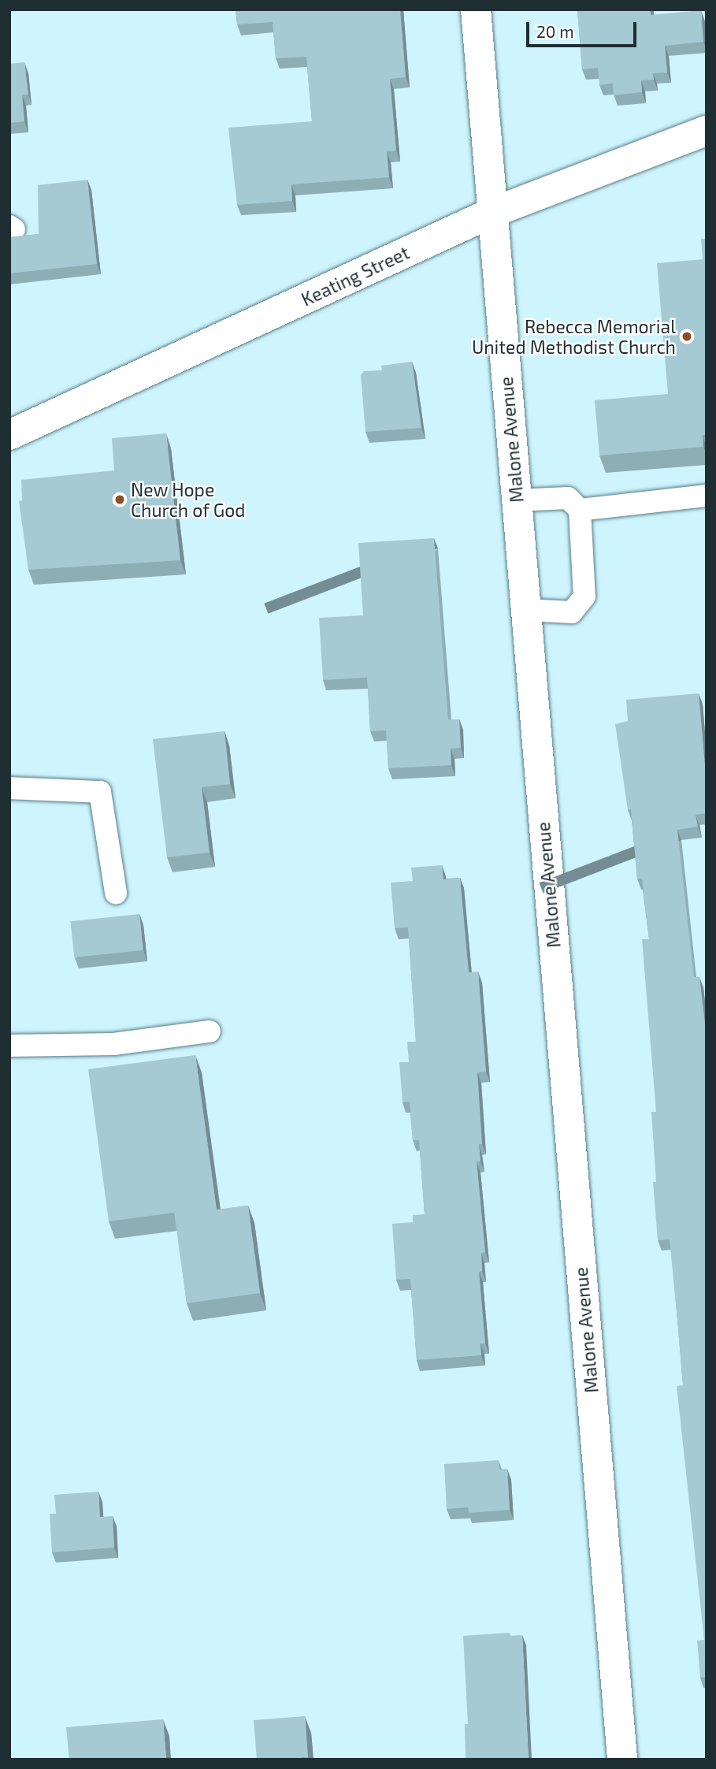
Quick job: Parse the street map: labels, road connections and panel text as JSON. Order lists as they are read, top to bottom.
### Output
{
  "streets": {
    "street": ["Keating Street", "Malone Avenue"]
  },
  "crossings": [
    ["Keating Street", "Malone Avenue"]
  ],
  "places": ["Rebecca Memorial United Methodist Church", "New Hope Church of God"],
  "scale_bar": "20 m"
}
